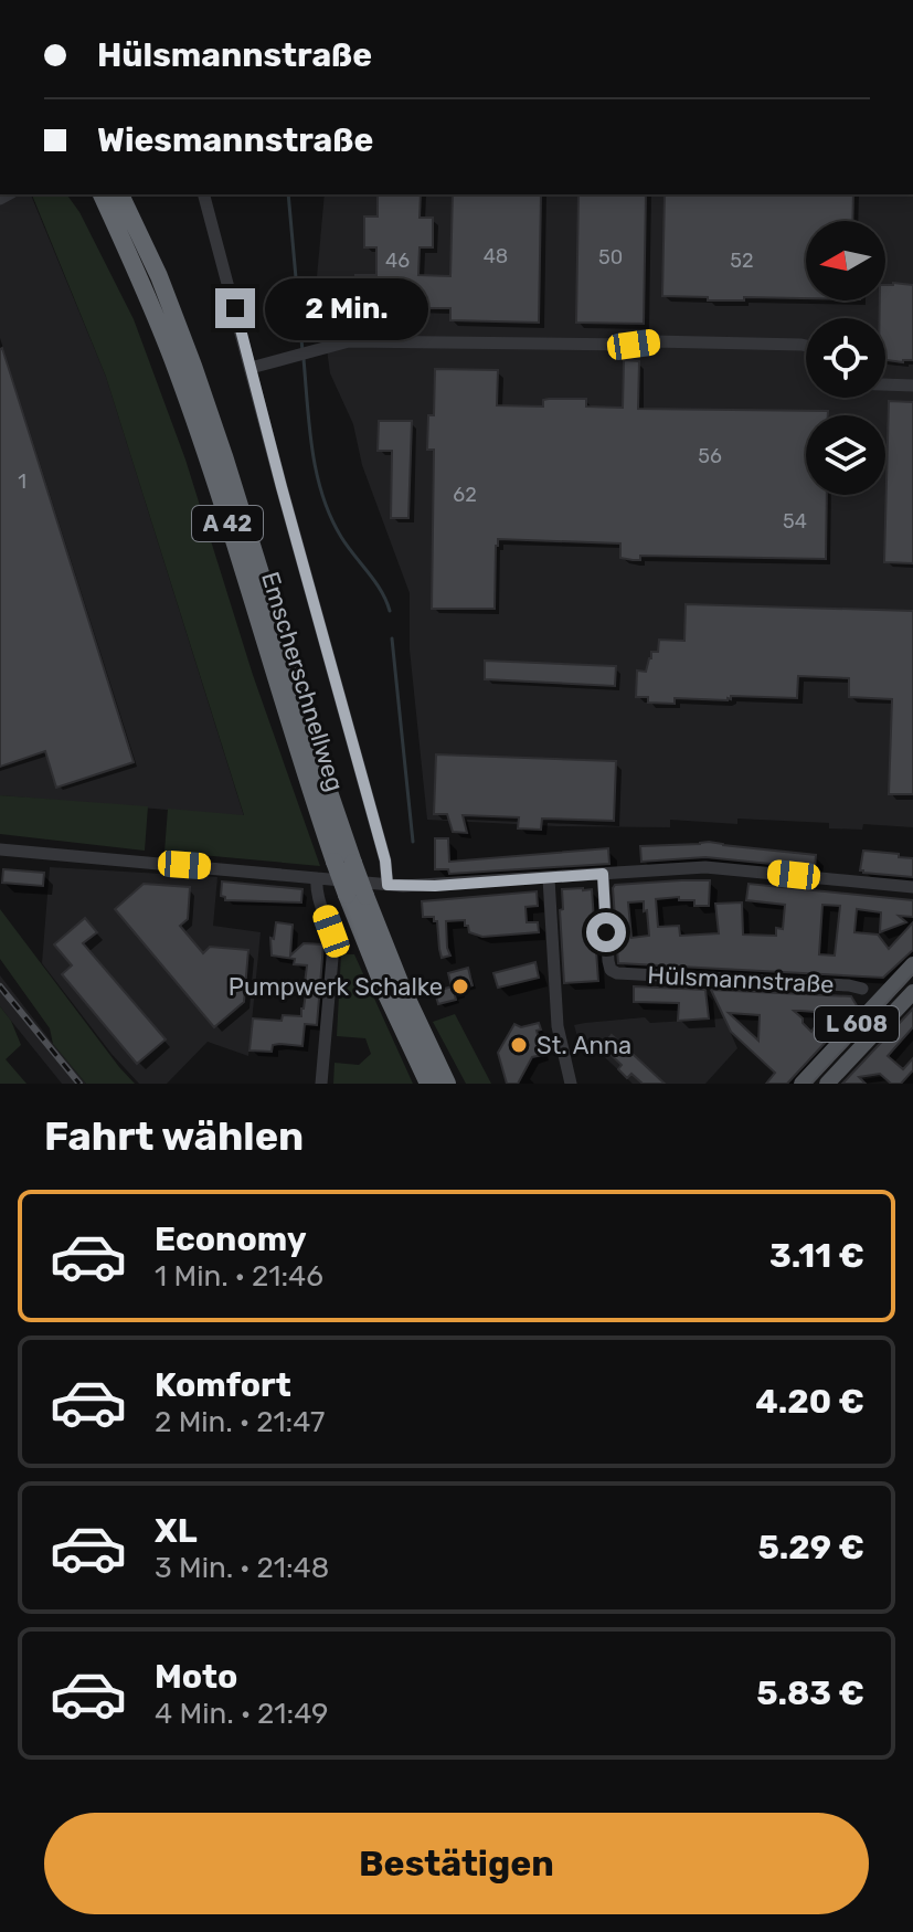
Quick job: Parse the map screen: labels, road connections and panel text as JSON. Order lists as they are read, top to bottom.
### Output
{
  "streets": {
    "highway": ["A 42", "Emscherschnellweg"],
    "main road": ["L 608"],
    "street": ["Hülsmannstraße"]
  },
  "places": ["Pumpwerk Schalke", "St. Anna"],
  "house_numbers": [
    "48",
    "50",
    "46",
    "52",
    "56",
    "1",
    "62",
    "54"
  ],
  "north": "left",
  "page": {
    "banner": ["Hülsmannstraße", "Wiesmannstraße"],
    "bubble": "2 Min.",
    "heading": "Fahrt wählen",
    "list": [
      {
        "name": "Economy",
        "note": "1 Min. · 21:46",
        "value": "3.11 €"
      },
      {
        "name": "Komfort",
        "note": "2 Min. · 21:47",
        "value": "4.20 €"
      },
      {
        "name": "XL",
        "note": "3 Min. · 21:48",
        "value": "5.29 €"
      },
      {
        "name": "Moto",
        "note": "4 Min. · 21:49",
        "value": "5.83 €"
      }
    ],
    "buttons": "Bestätigen"
  }
}
